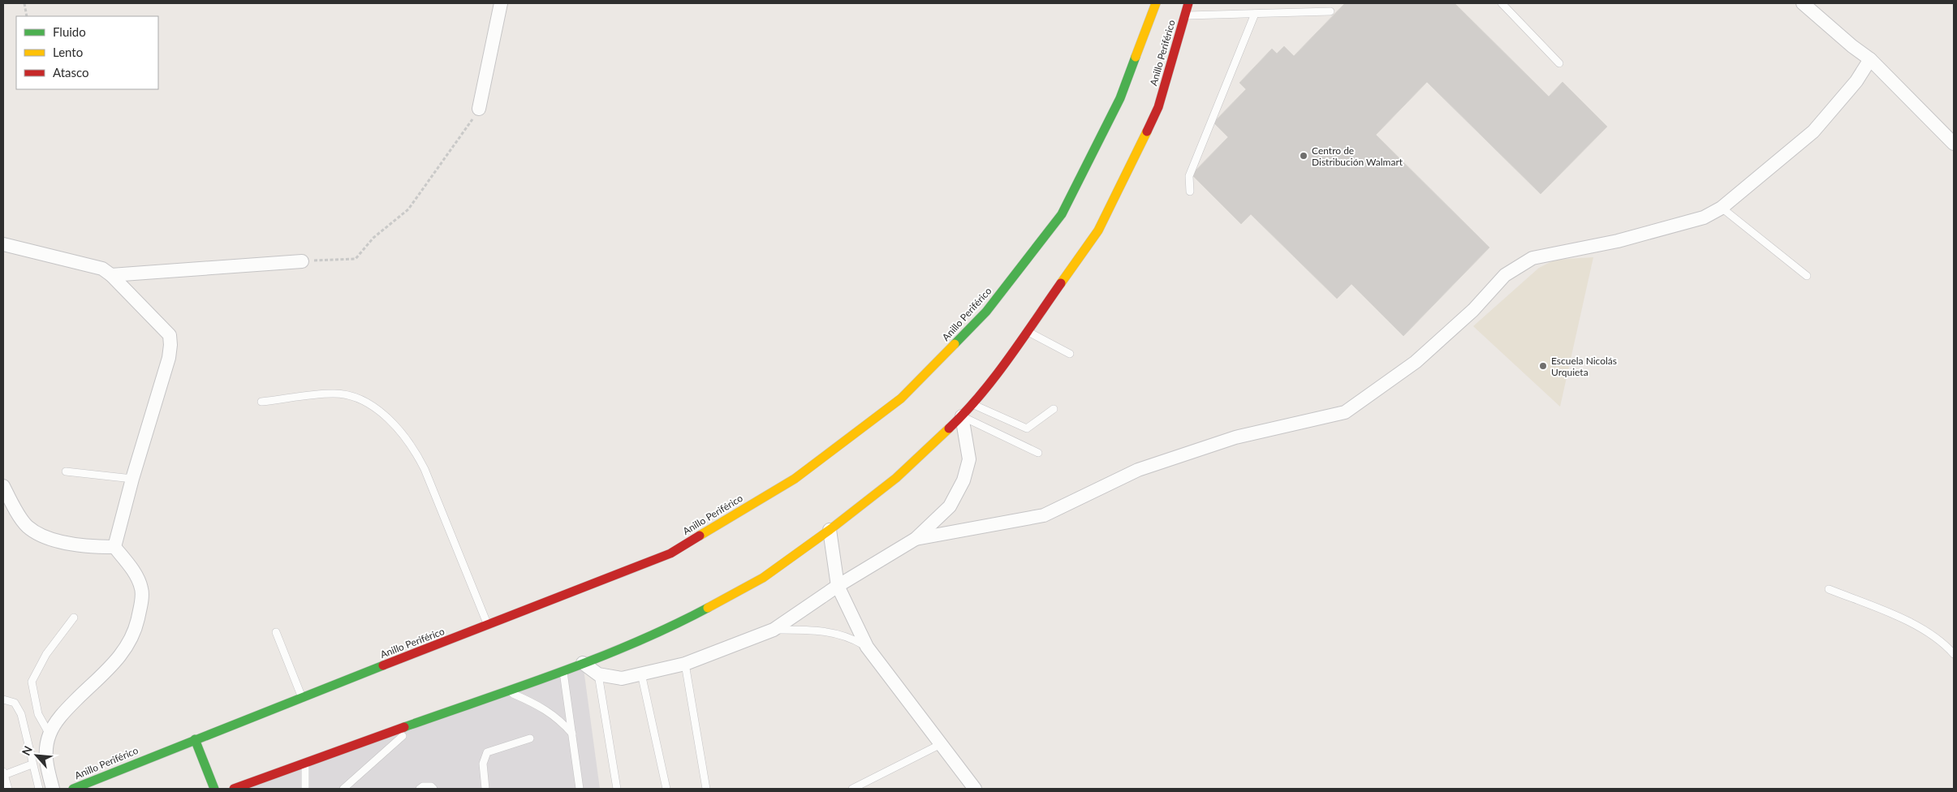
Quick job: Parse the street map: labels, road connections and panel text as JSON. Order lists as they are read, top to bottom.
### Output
{
  "streets": {
    "highway": ["Anillo Periférico"]
  },
  "places": ["Centro de Distribución Walmart", "Escuela Nicolás Urquieta"],
  "legend": ["Fluido", "Lento", "Atasco"],
  "north": "top left"
}
